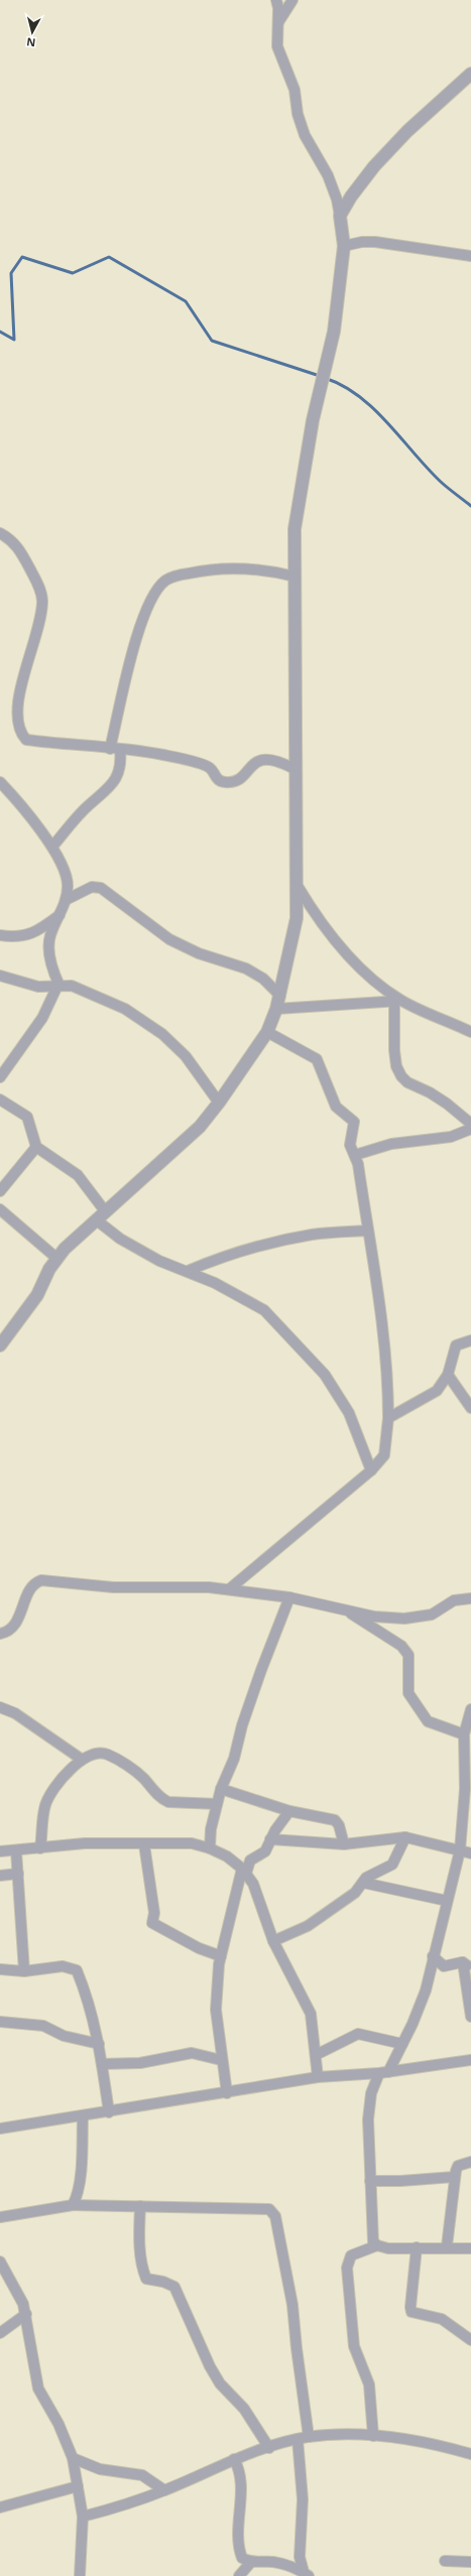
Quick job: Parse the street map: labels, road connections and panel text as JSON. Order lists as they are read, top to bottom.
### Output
{
  "north": "bottom"
}
